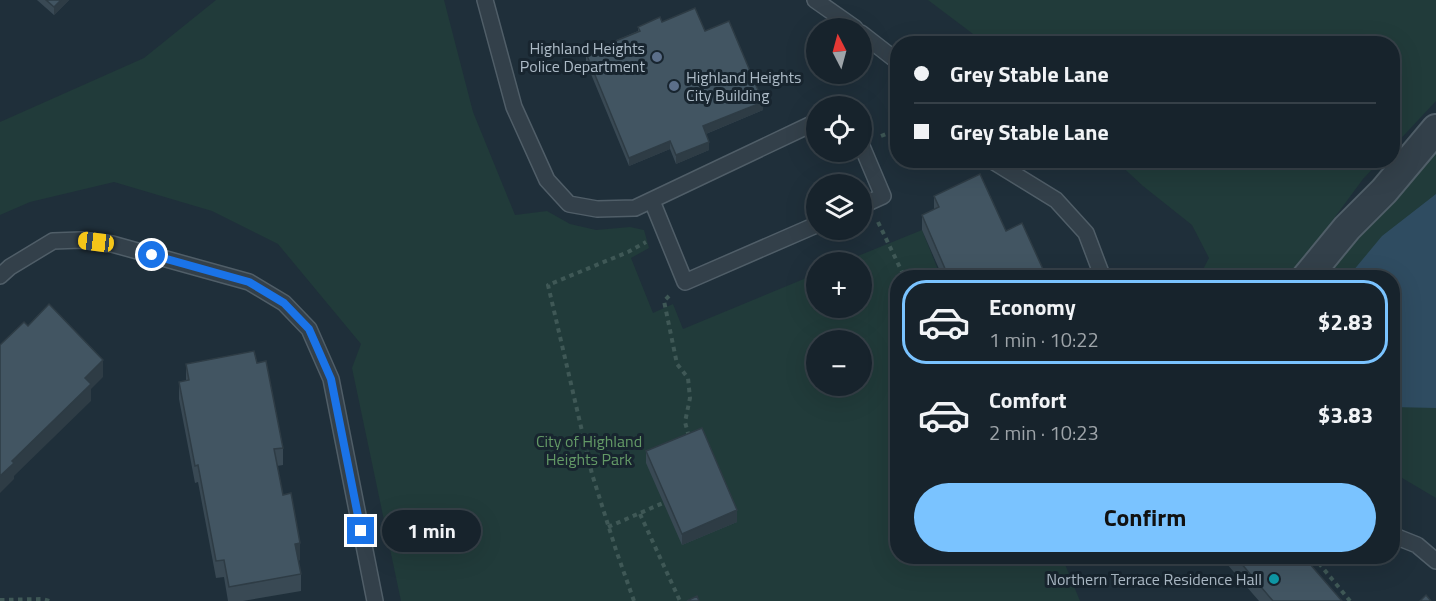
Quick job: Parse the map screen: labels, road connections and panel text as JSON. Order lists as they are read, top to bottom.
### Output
{
  "parks": ["City of Highland Heights Park"],
  "places": ["Highland Heights Police Department", "Highland Heights City Building", "Northern Terrace Residence Hall"],
  "north": "top",
  "page": {
    "map_buttons": ["+", "−"],
    "banner": ["Grey Stable Lane", "Grey Stable Lane"],
    "list": [
      {
        "name": "Economy",
        "note": "1 min · 10:22",
        "value": "$2.83"
      },
      {
        "name": "Comfort",
        "note": "2 min · 10:23",
        "value": "$3.83"
      }
    ],
    "buttons": "Confirm",
    "bubble": "1 min"
  }
}
